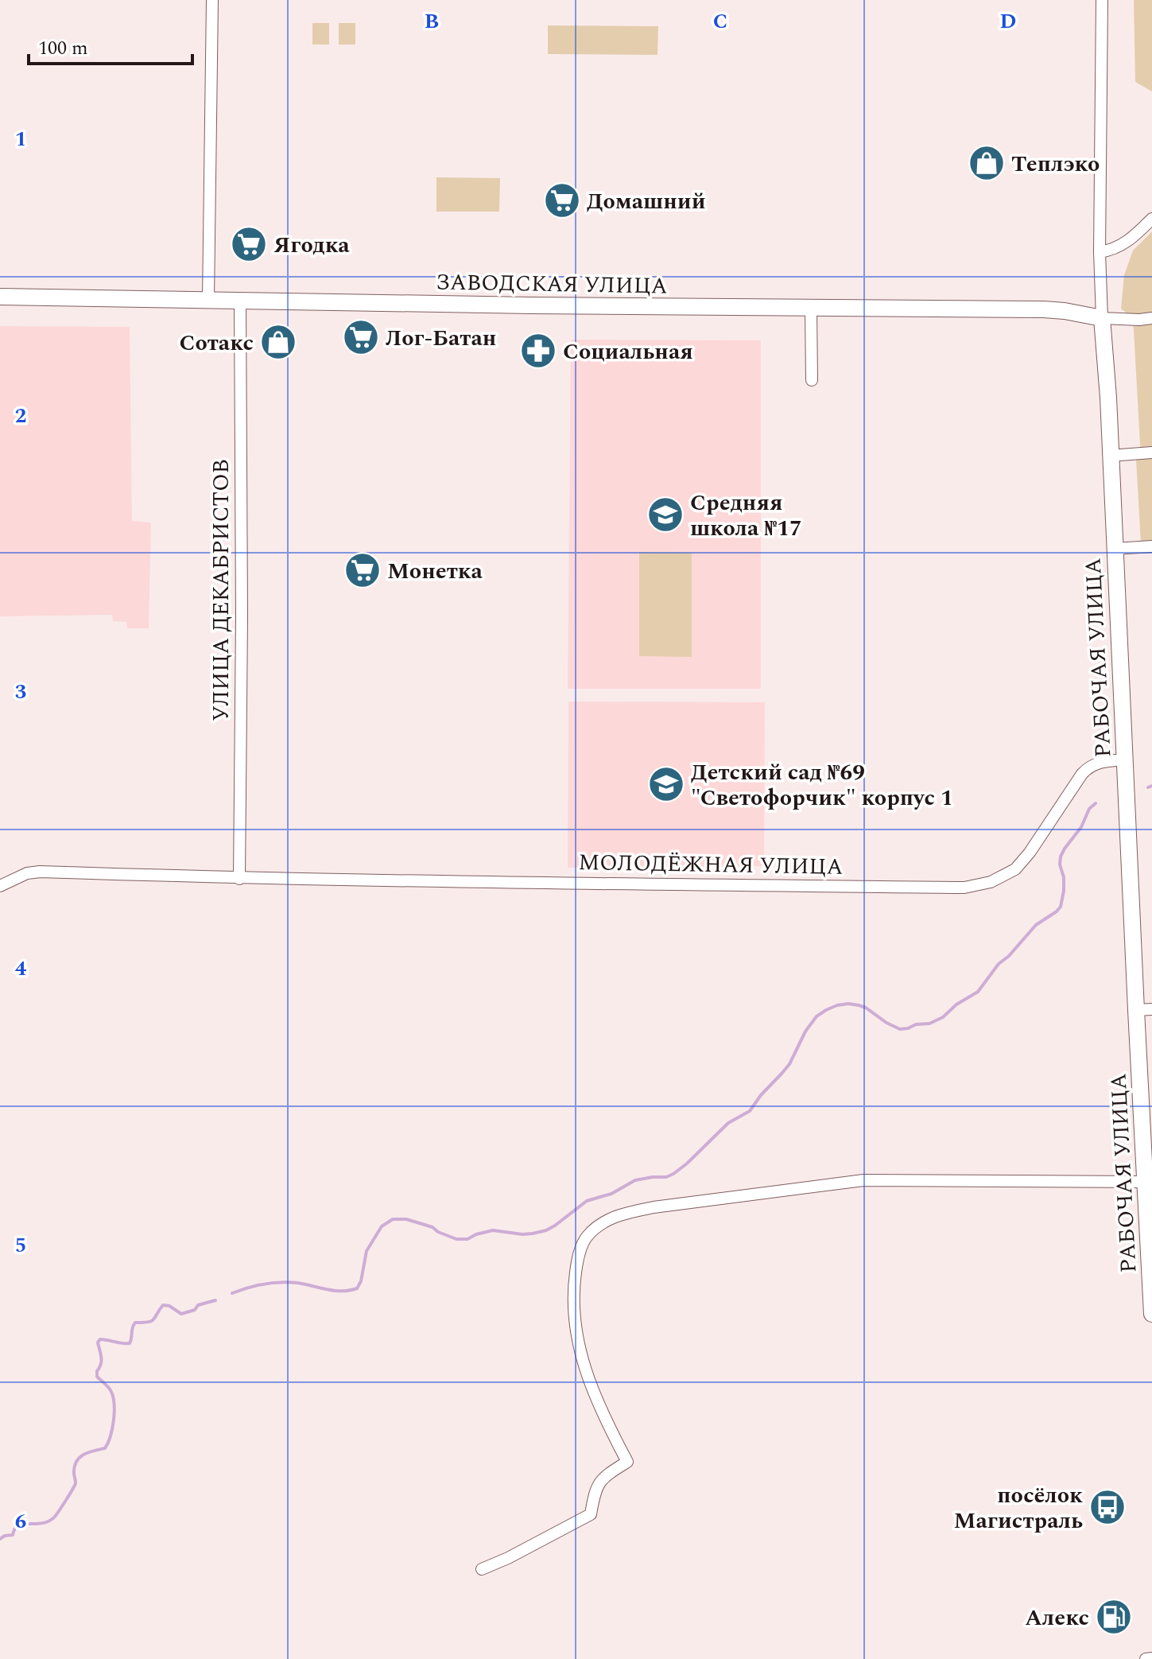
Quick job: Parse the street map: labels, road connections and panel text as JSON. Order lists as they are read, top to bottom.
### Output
{
  "streets": {
    "street": [
      "ЗАВОДСКАЯ УЛИЦА",
      "УЛИЦА ДЕКАБРИСТОВ",
      "РАБОЧАЯ УЛИЦА",
      "МОЛОДЁЖНАЯ УЛИЦА"
    ]
  },
  "crossings": [
    ["ЗАВОДСКАЯ УЛИЦА", "УЛИЦА ДЕКАБРИСТОВ"],
    ["ЗАВОДСКАЯ УЛИЦА", "РАБОЧАЯ УЛИЦА"],
    ["УЛИЦА ДЕКАБРИСТОВ", "МОЛОДЁЖНАЯ УЛИЦА"],
    ["РАБОЧАЯ УЛИЦА", "МОЛОДЁЖНАЯ УЛИЦА"]
  ],
  "places": {
    "shop": ["Теплэко", "Сотакс"],
    "supermarket": [
      "Домашний",
      "Ягодка",
      "Лог-Батан",
      "Монетка"
    ],
    "pharmacy": ["Социальная"],
    "school or university": ["Средняя школа №17", "Детский сад №69 \"Светофорчик\" корпус 1"],
    "bus stop": ["посёлок Магистраль"],
    "fuel station": ["Алекс"]
  },
  "scale_bar": "100 m",
  "grid": {
    "columns": ["B", "C", "D"],
    "rows": [
      "1",
      "2",
      "3",
      "4",
      "5",
      "6"
    ]
  }
}
